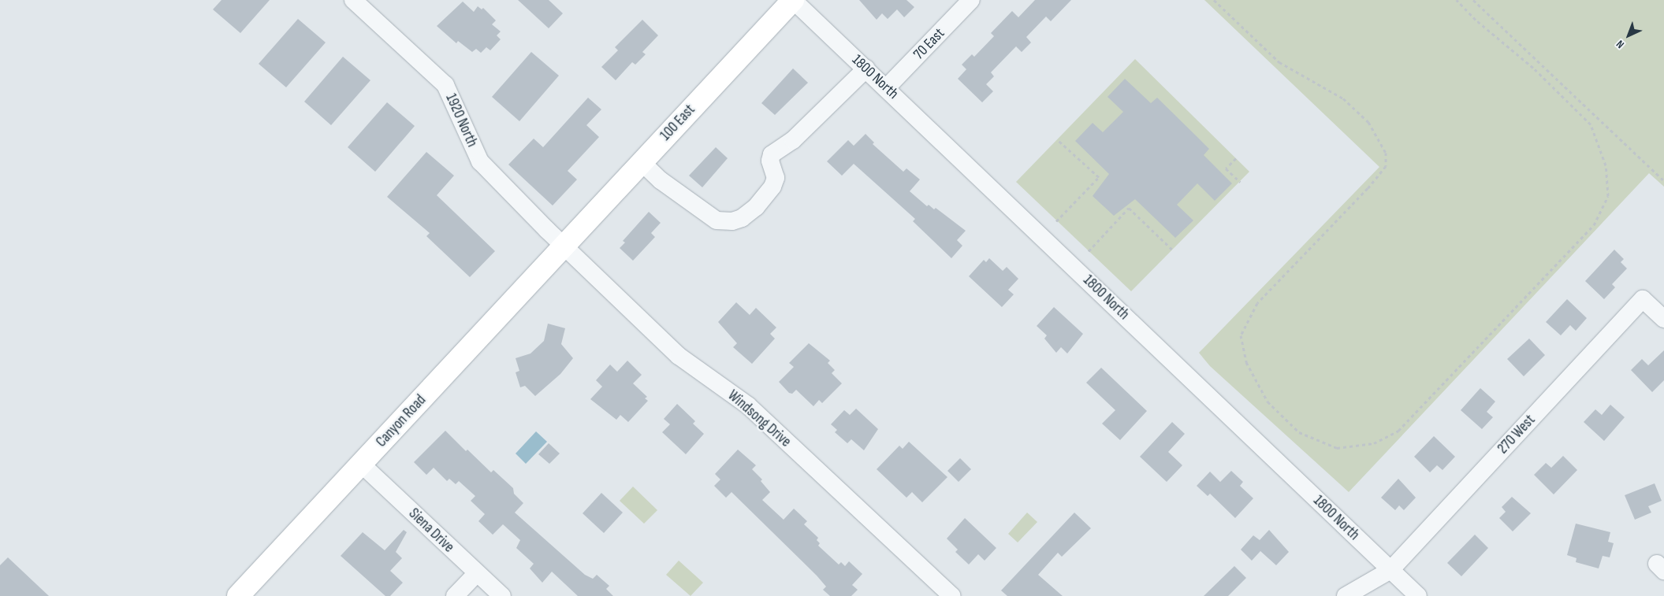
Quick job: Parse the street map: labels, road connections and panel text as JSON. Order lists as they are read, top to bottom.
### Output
{
  "streets": {
    "main road": ["100 East", "Canyon Road"],
    "street": [
      "70 East",
      "1800 North",
      "1920 North",
      "Windsong Drive",
      "270 West",
      "Siena Drive"
    ]
  },
  "crossings": [
    ["70 East", "1800 North"],
    ["1800 North", "100 East"],
    ["1800 North", "270 West"],
    ["1920 North", "100 East"],
    ["1920 North", "Windsong Drive"],
    ["1920 North", "Canyon Road"],
    ["100 East", "Windsong Drive"],
    ["100 East", "Canyon Road"],
    ["Windsong Drive", "Canyon Road"],
    ["Canyon Road", "Siena Drive"]
  ],
  "north": "bottom left"
}
